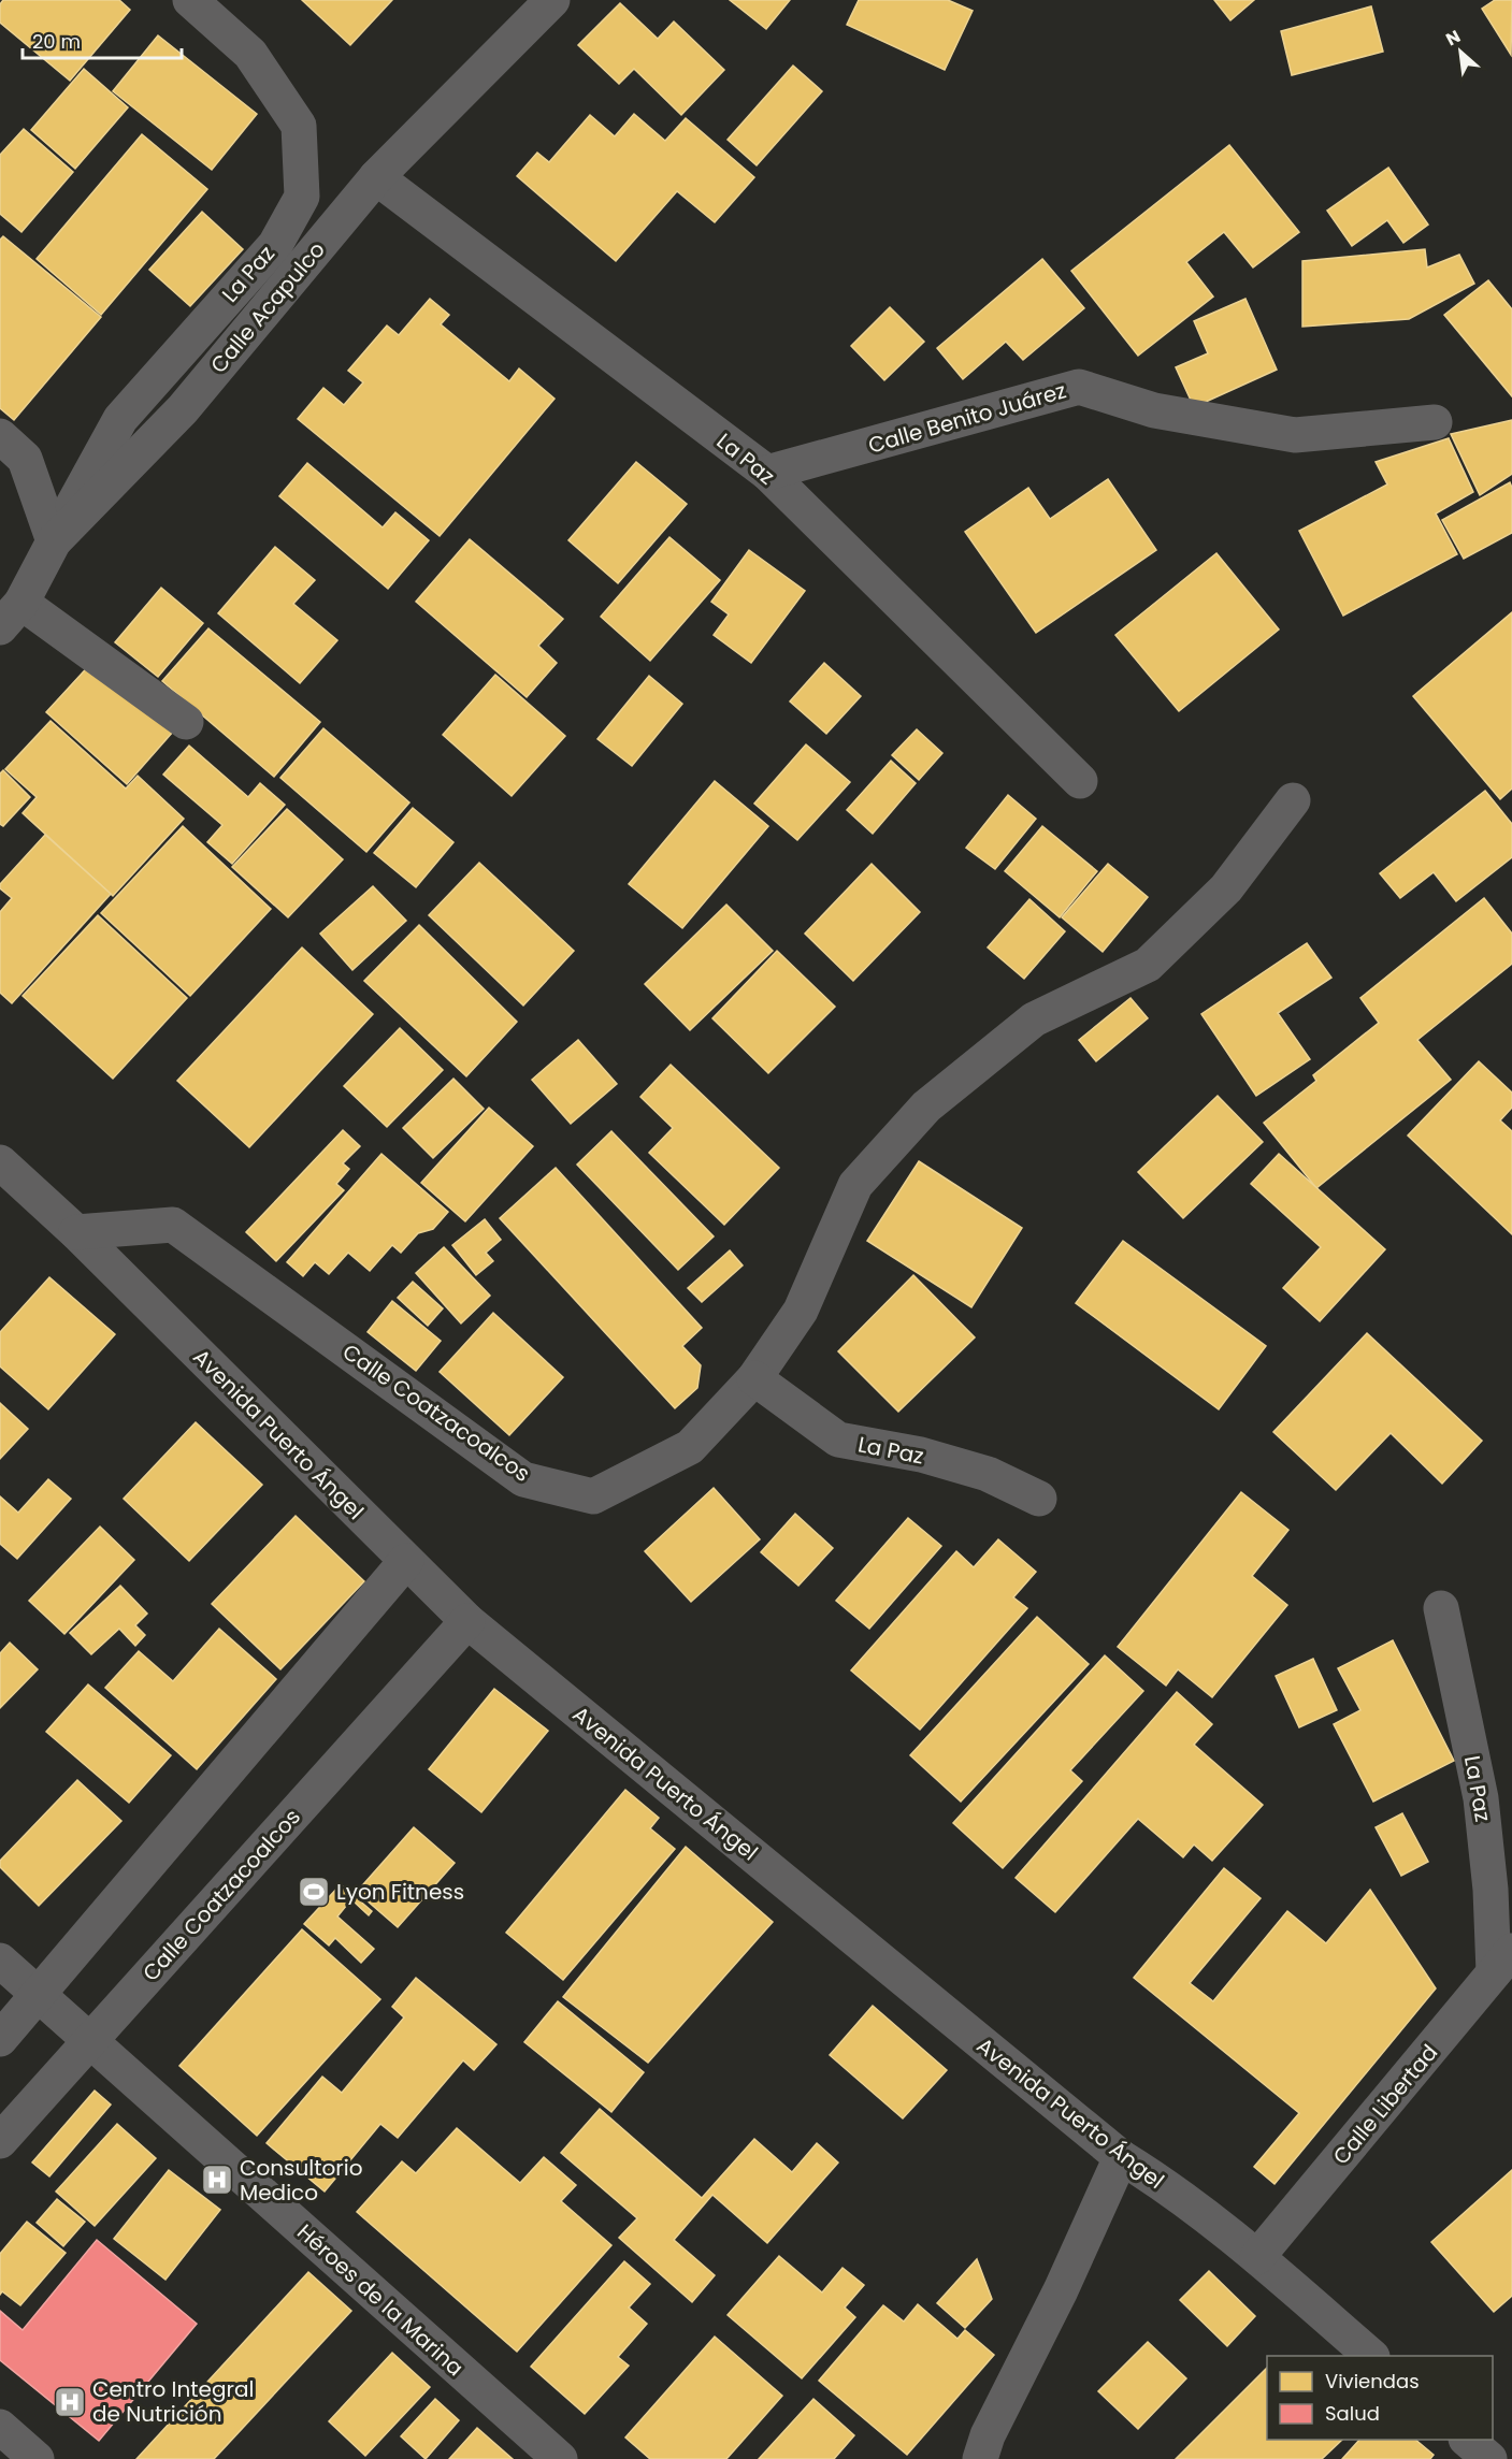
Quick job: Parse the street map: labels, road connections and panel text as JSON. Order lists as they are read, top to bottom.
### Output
{
  "streets": {
    "street": [
      "La Paz",
      "Calle Acapulco",
      "Calle Benito Juárez",
      "Calle Coatzacoalcos",
      "Avenida Puerto Ángel",
      "Calle Libertad",
      "Héroes de la Marina"
    ]
  },
  "crossings": [
    ["La Paz", "Calle Acapulco"],
    ["La Paz", "Calle Benito Juárez"],
    ["La Paz", "Calle Coatzacoalcos"],
    ["La Paz", "Calle Libertad"],
    ["Calle Coatzacoalcos", "Avenida Puerto Ángel"],
    ["Calle Coatzacoalcos", "Héroes de la Marina"],
    ["Avenida Puerto Ángel", "Calle Libertad"]
  ],
  "places": {
    "sports": ["Lyon Fitness"],
    "hospital": ["Consultorio Medico", "Centro Integral de Nutrición"]
  },
  "legend": ["Viviendas", "Salud"],
  "scale_bar": "20 m",
  "north": "top left"
}
